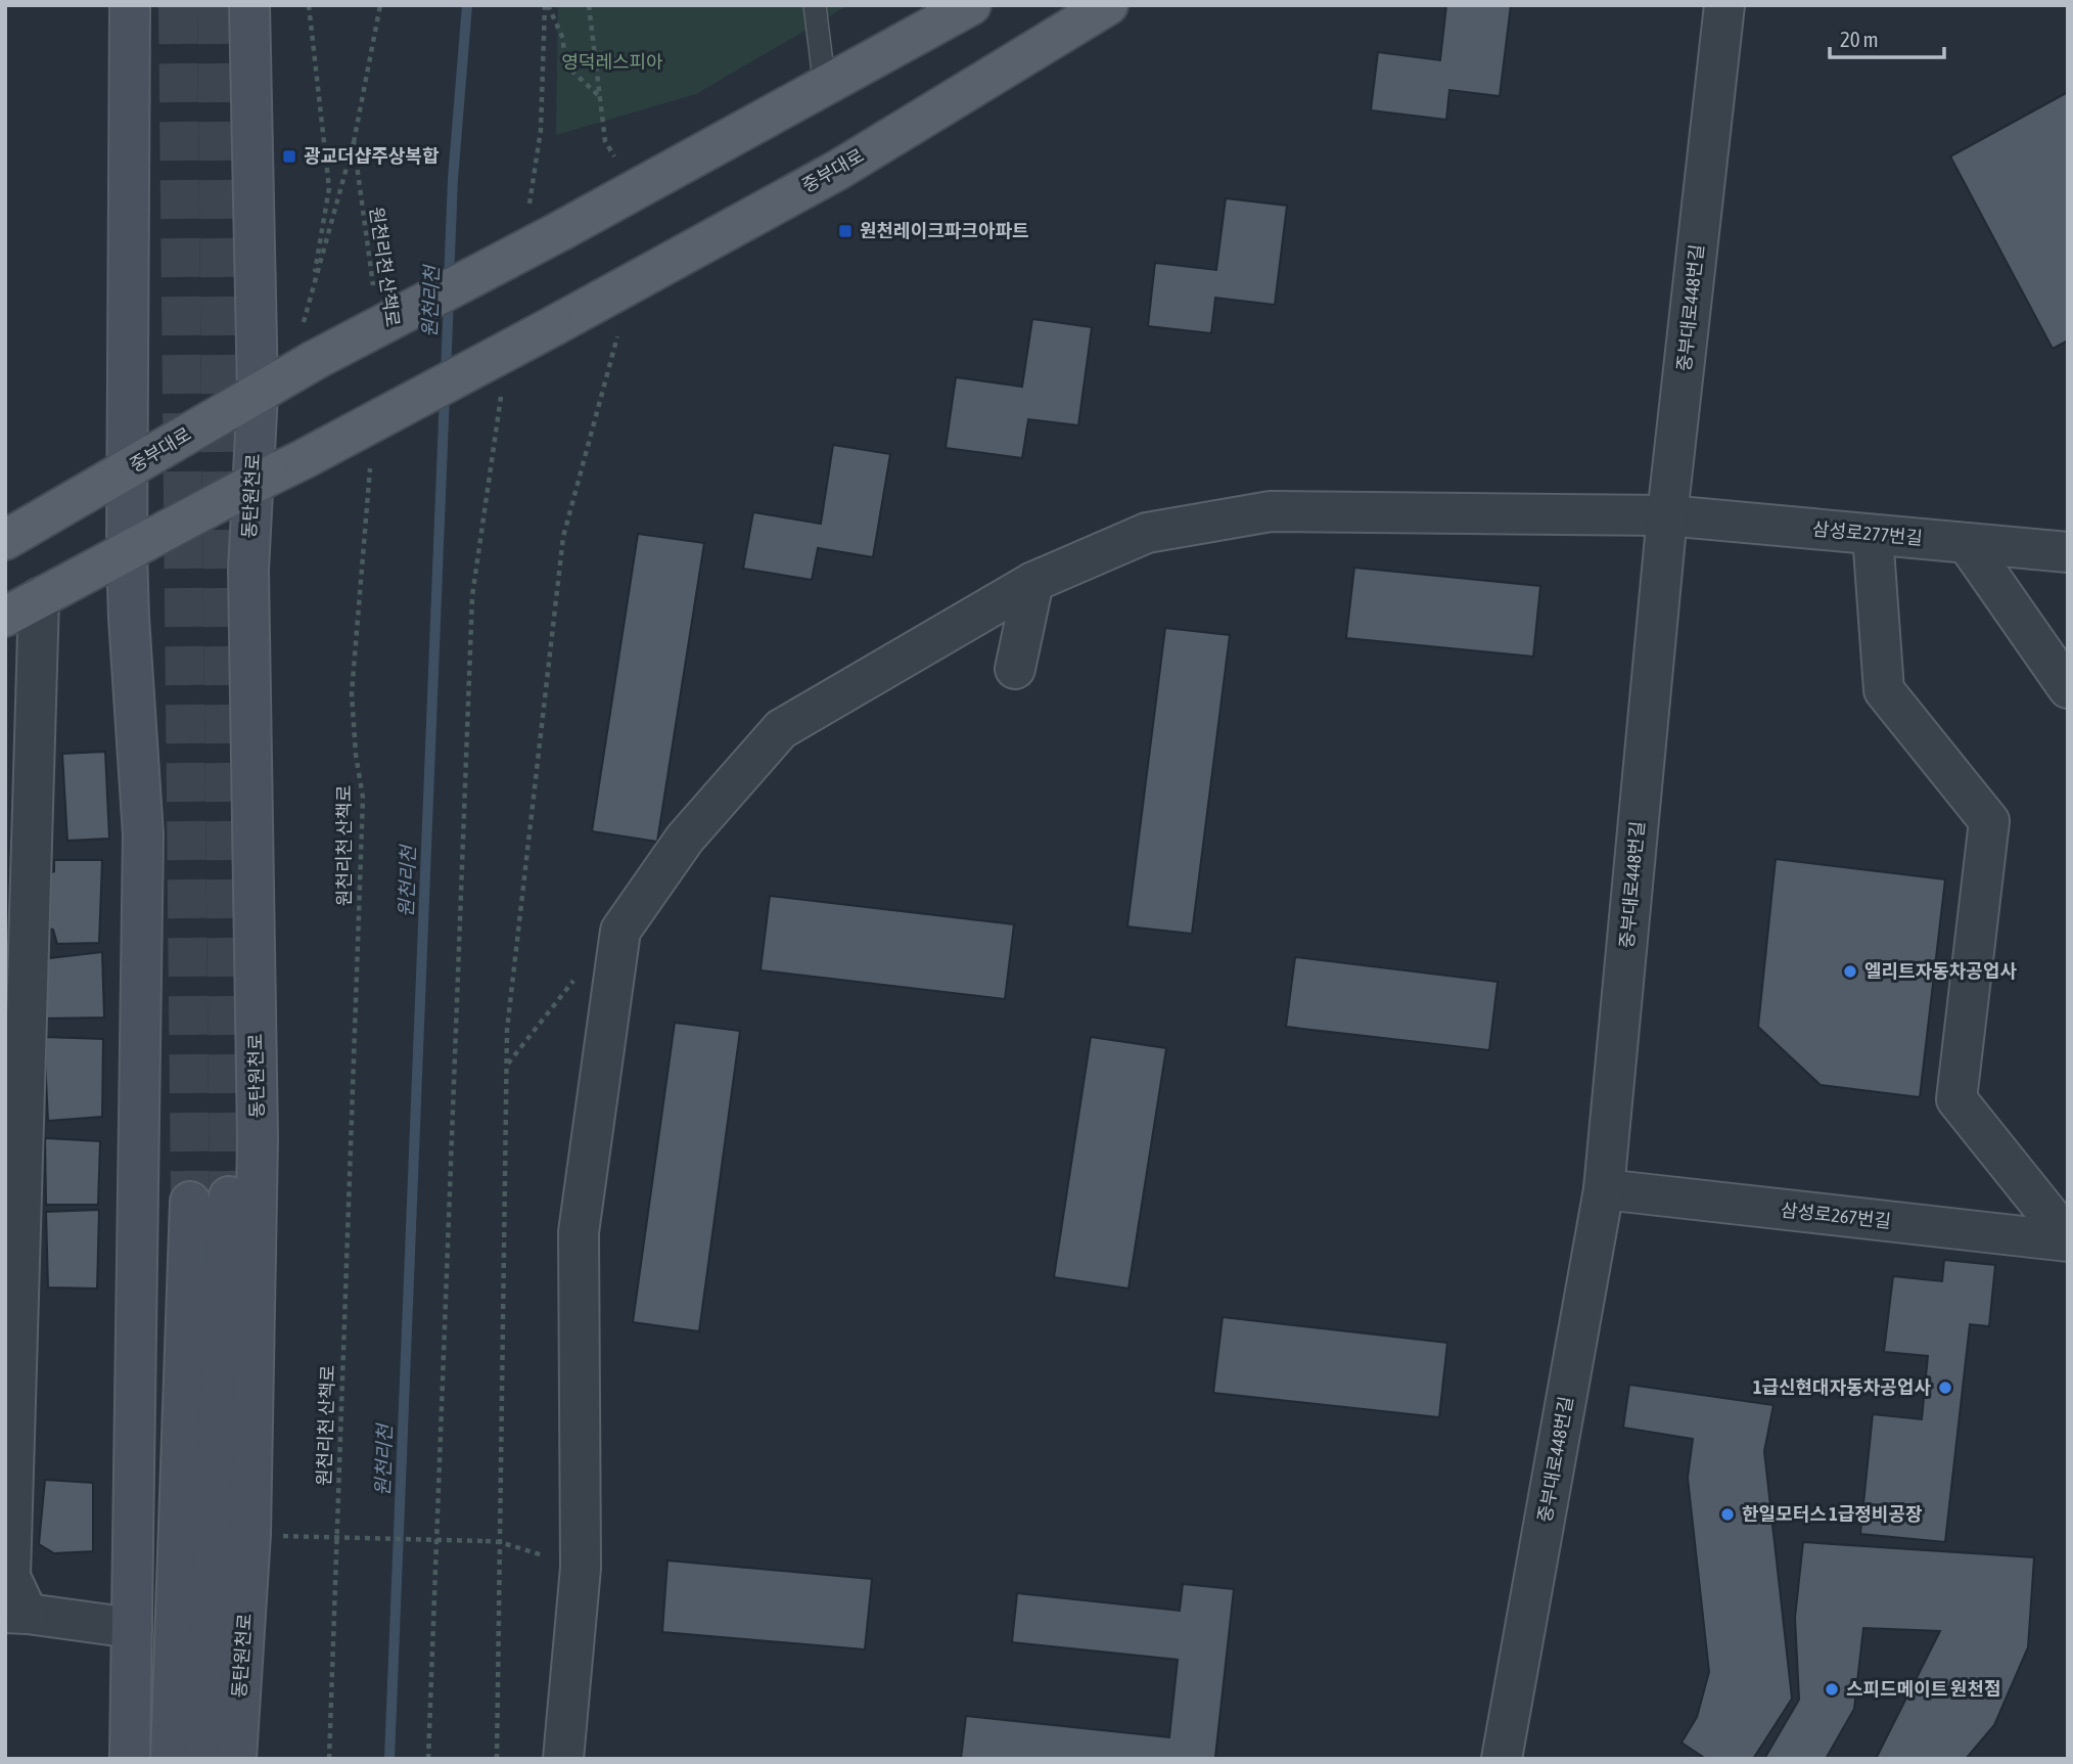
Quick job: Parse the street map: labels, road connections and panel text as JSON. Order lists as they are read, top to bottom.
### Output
{
  "streets": {
    "main road": ["중부대로", "동탄원천로"],
    "street": ["중부대로448번길", "삼성로277번길", "삼성로267번길"],
    "path": ["원천리천 산책로"]
  },
  "crossings": [
    ["중부대로", "동탄원천로"],
    ["중부대로448번길", "삼성로277번길"],
    ["중부대로448번길", "삼성로267번길"]
  ],
  "water": ["원천리천"],
  "parks": ["영덕레스피아"],
  "places": {
    "transit": ["광교더샵주상복합", "원천레이크파크아파트"],
    "other": [
      "엘리트자동차공업사",
      "1급신현대자동차공업사",
      "한일모터스 1급정비공장",
      "스피드메이트 원천점"
    ]
  },
  "scale_bar": "20 m"
}
